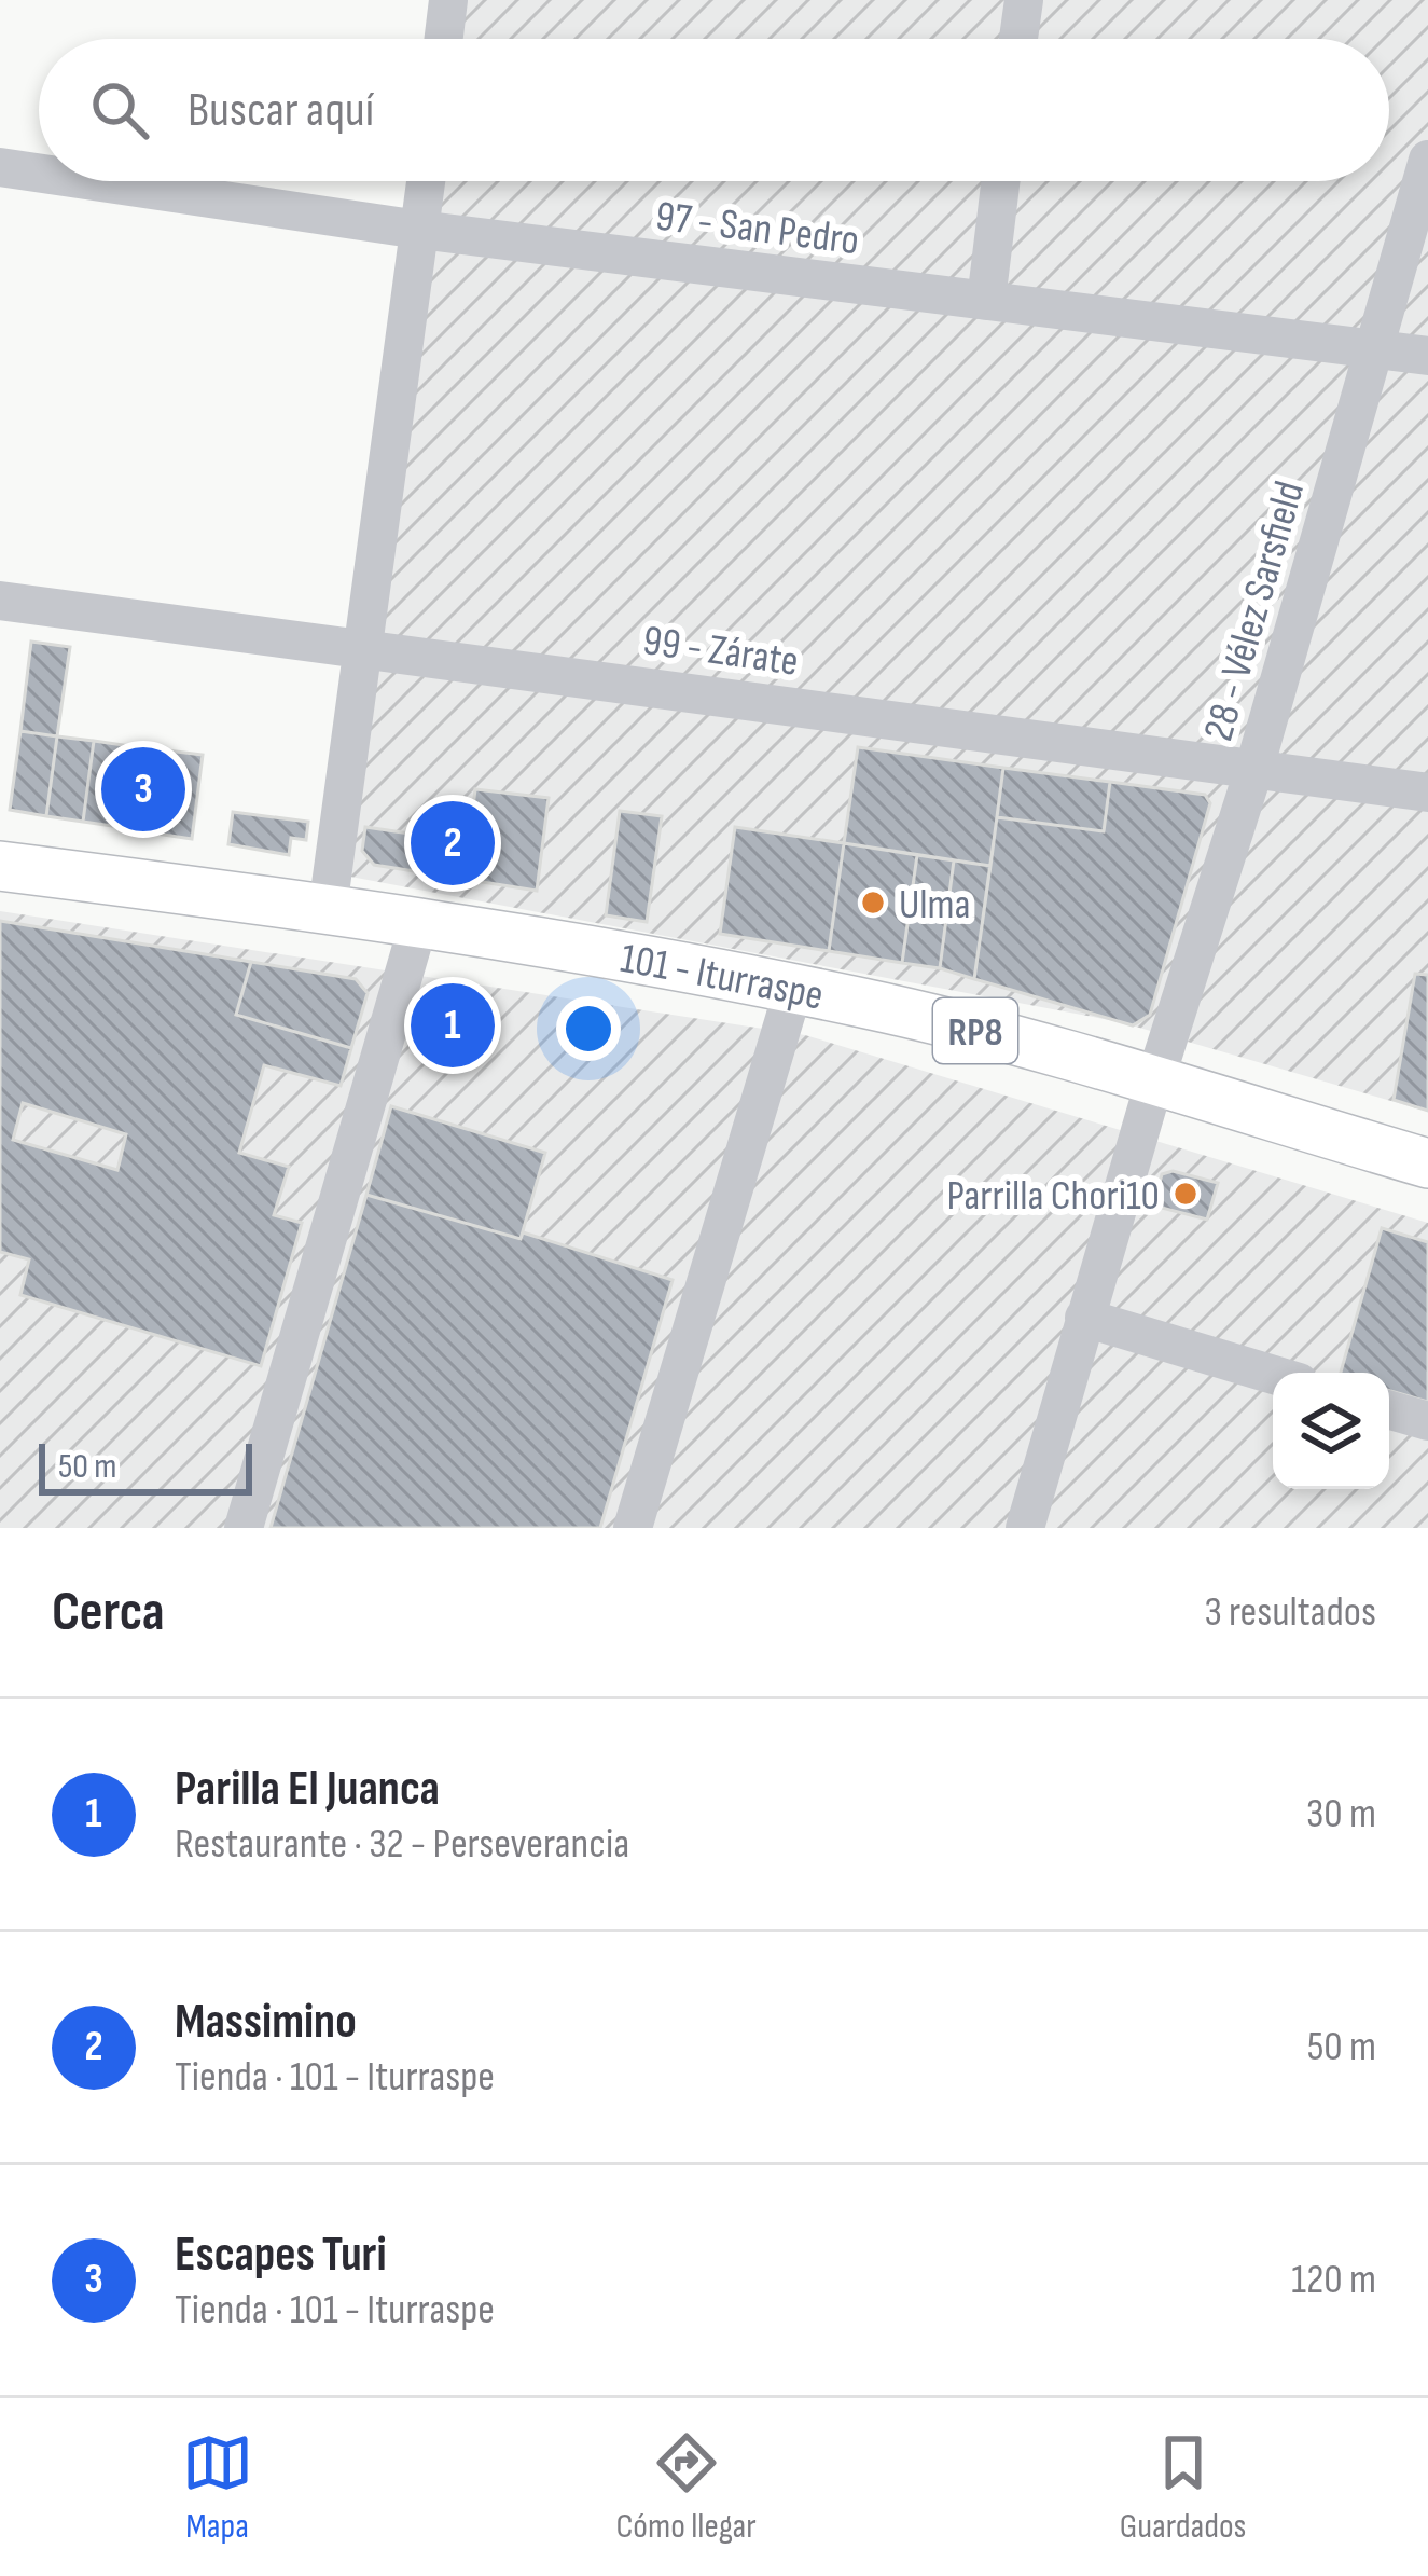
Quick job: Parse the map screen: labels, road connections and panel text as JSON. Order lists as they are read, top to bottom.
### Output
{
  "streets": {
    "main road": ["101 - Iturraspe", "RP8"],
    "street": ["97 - San Pedro", "28 - Vélez Sarsfield", "99 - Zárate"]
  },
  "crossings": [
    ["97 - San Pedro", "28 - Vélez Sarsfield"],
    ["28 - Vélez Sarsfield", "99 - Zárate"],
    ["28 - Vélez Sarsfield", "101 - Iturraspe"]
  ],
  "places": ["Ulma", "Parrilla Chori10"],
  "scale_bar": "50 m",
  "page": {
    "search": "Buscar aquí",
    "pins": ["3", "2", "1"],
    "scale": "50 m",
    "heading": ["Cerca", "3 resultados"],
    "list": [
      {
        "mark": "1",
        "name": "Parilla El Juanca",
        "note": "Restaurante · 32 - Perseverancia",
        "value": "30 m"
      },
      {
        "mark": "2",
        "name": "Massimino",
        "note": "Tienda · 101 - Iturraspe",
        "value": "50 m"
      },
      {
        "mark": "3",
        "name": "Escapes Turi",
        "note": "Tienda · 101 - Iturraspe",
        "value": "120 m"
      }
    ],
    "nav": ["Mapa", "Cómo llegar", "Guardados"]
  }
}
